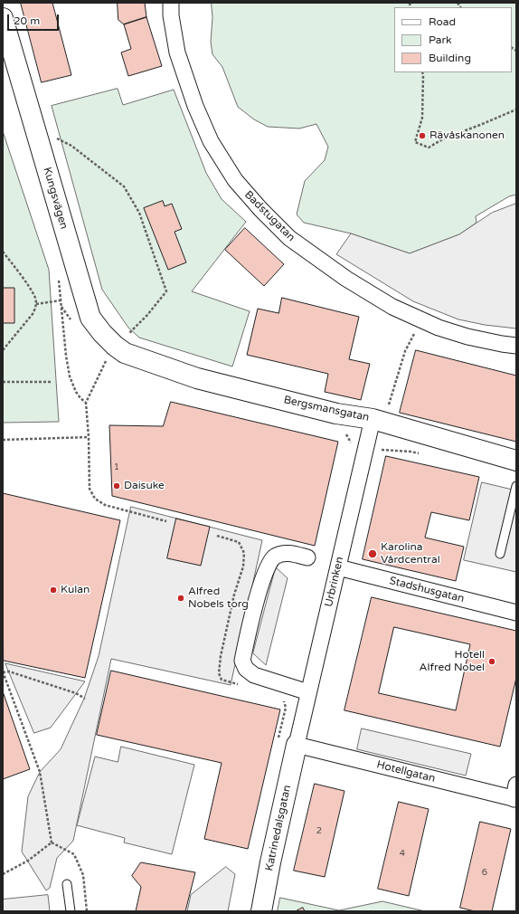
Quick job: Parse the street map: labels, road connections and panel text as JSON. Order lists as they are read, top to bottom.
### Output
{
  "streets": {
    "street": [
      "Kungsvägen",
      "Badstugatan",
      "Bergsmansgatan",
      "Urbrinken",
      "Stadshusgatan",
      "Hotellgatan",
      "Katrinedalsgatan"
    ]
  },
  "crossings": [
    ["Kungsvägen", "Bergsmansgatan"],
    ["Bergsmansgatan", "Urbrinken"],
    ["Urbrinken", "Stadshusgatan"],
    ["Urbrinken", "Hotellgatan"],
    ["Urbrinken", "Katrinedalsgatan"],
    ["Hotellgatan", "Katrinedalsgatan"]
  ],
  "places": [
    "Rävåskanonen",
    "Daisuke",
    "Karolina Vårdcentral",
    "Kulan",
    "Alfred Nobels torg",
    "Hotell Alfred Nobel"
  ],
  "house_numbers": [
    "1",
    "2",
    "4",
    "6"
  ],
  "legend": ["Road", "Park", "Building"],
  "scale_bar": "20 m"
}
